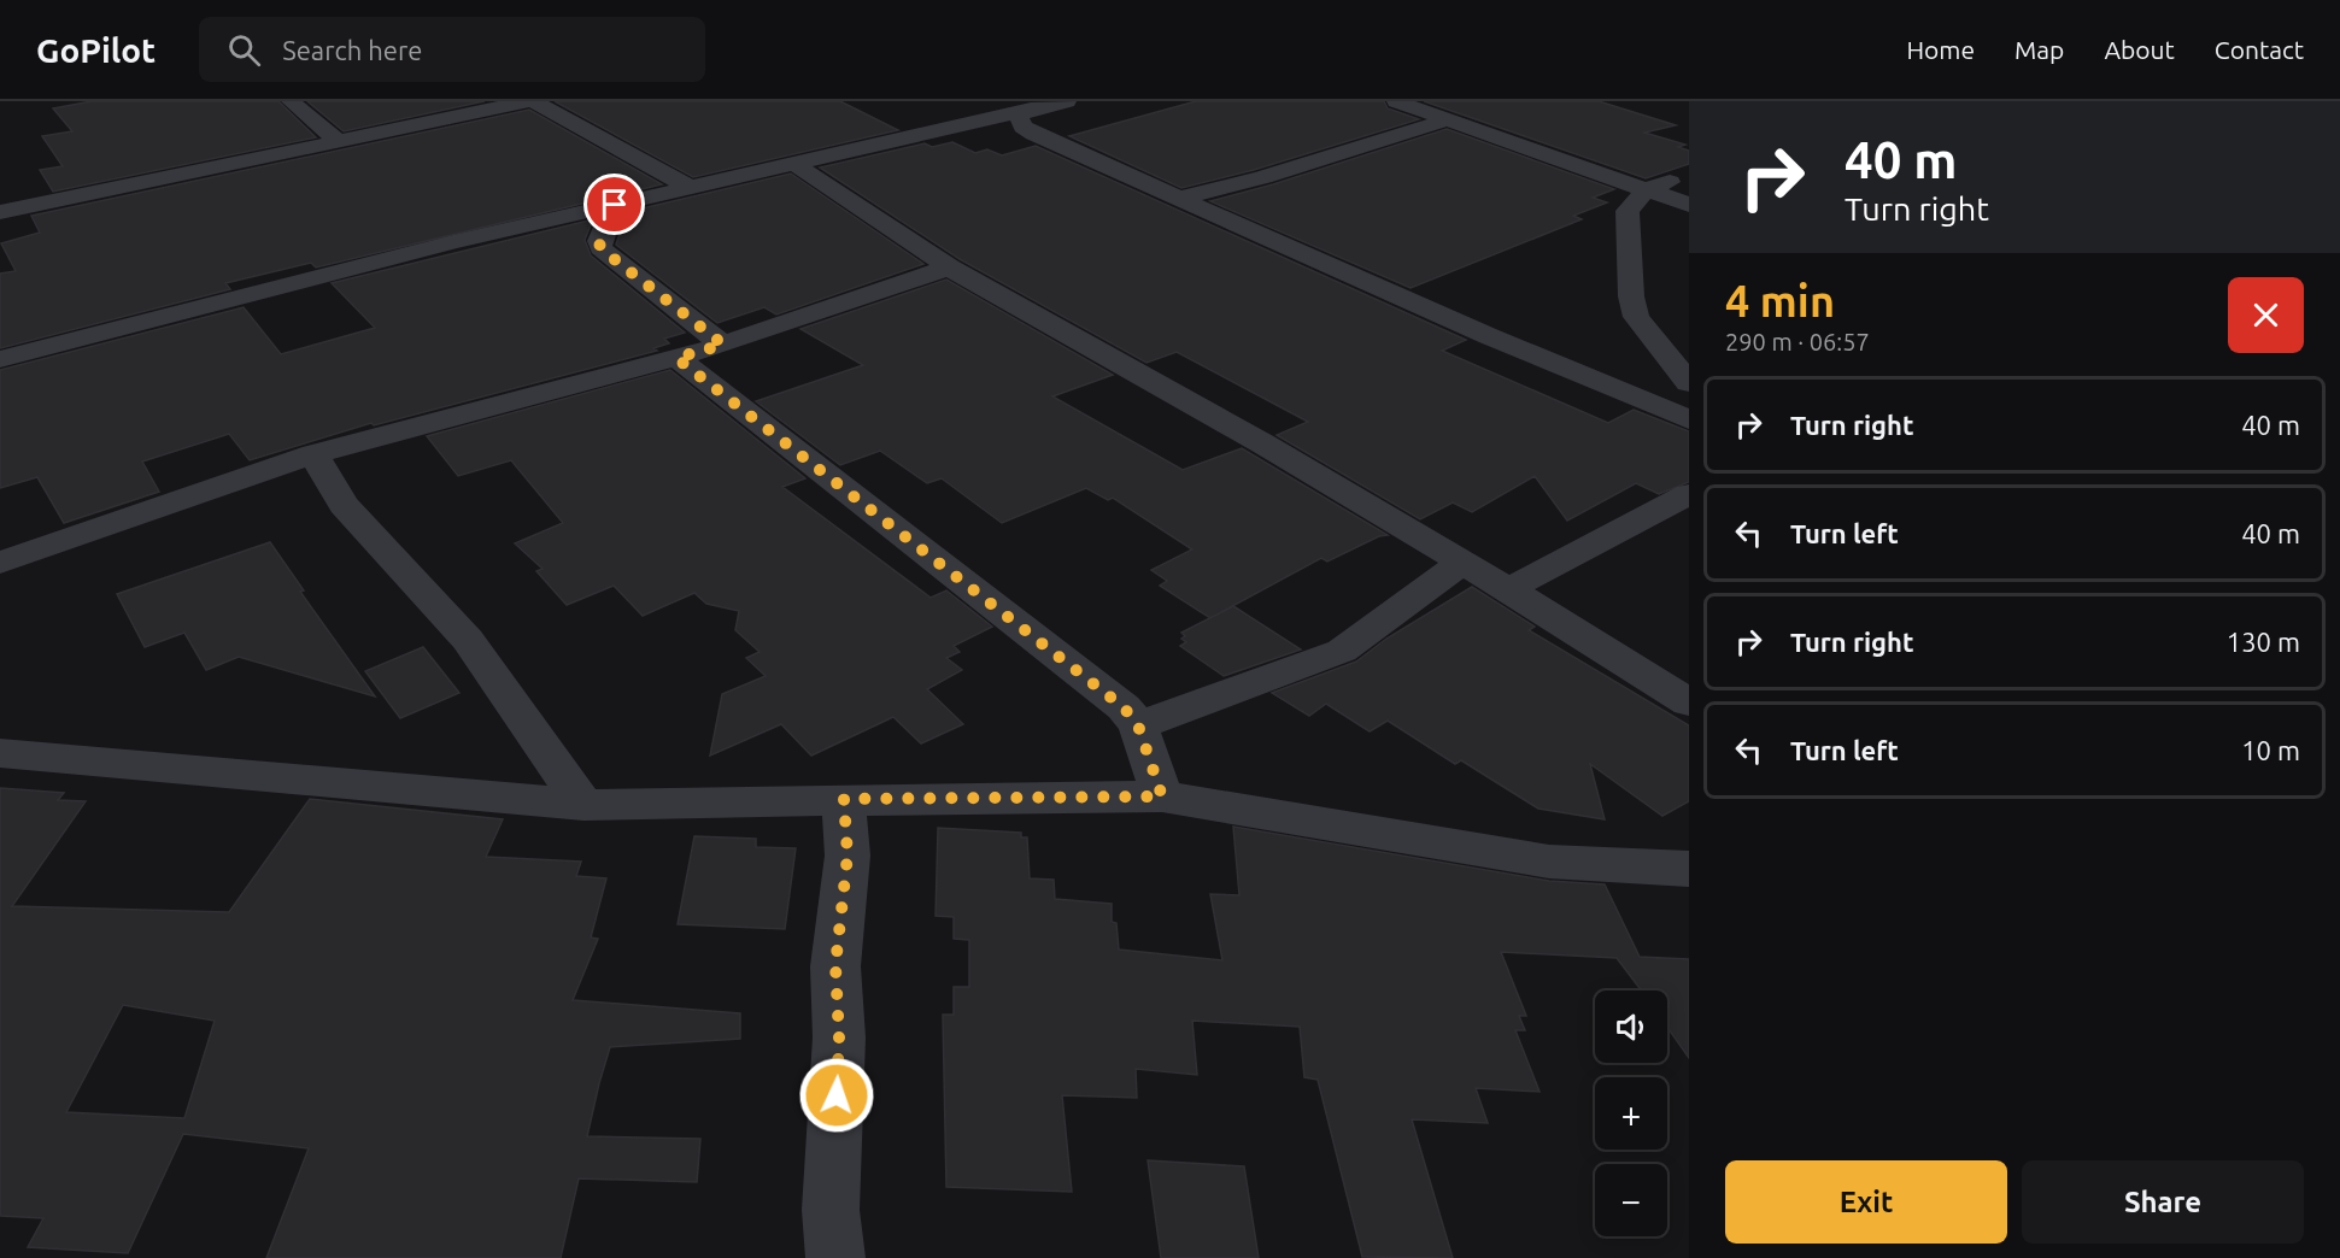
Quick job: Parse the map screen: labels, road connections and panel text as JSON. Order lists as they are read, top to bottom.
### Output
{
  "page": {
    "header": "GoPilot",
    "search": "Search here",
    "nav": [
      "Home",
      "Map",
      "About",
      "Contact"
    ],
    "turn": ["40 m", "Turn right"],
    "heading": ["4 min", "290 m · 06:57"],
    "list": [
      {
        "name": "Turn right",
        "value": "40 m"
      },
      {
        "name": "Turn left",
        "value": "40 m"
      },
      {
        "name": "Turn right",
        "value": "130 m"
      },
      {
        "name": "Turn left",
        "value": "10 m"
      }
    ],
    "map_buttons": ["+", "−"],
    "buttons": ["Exit", "Share"]
  }
}
